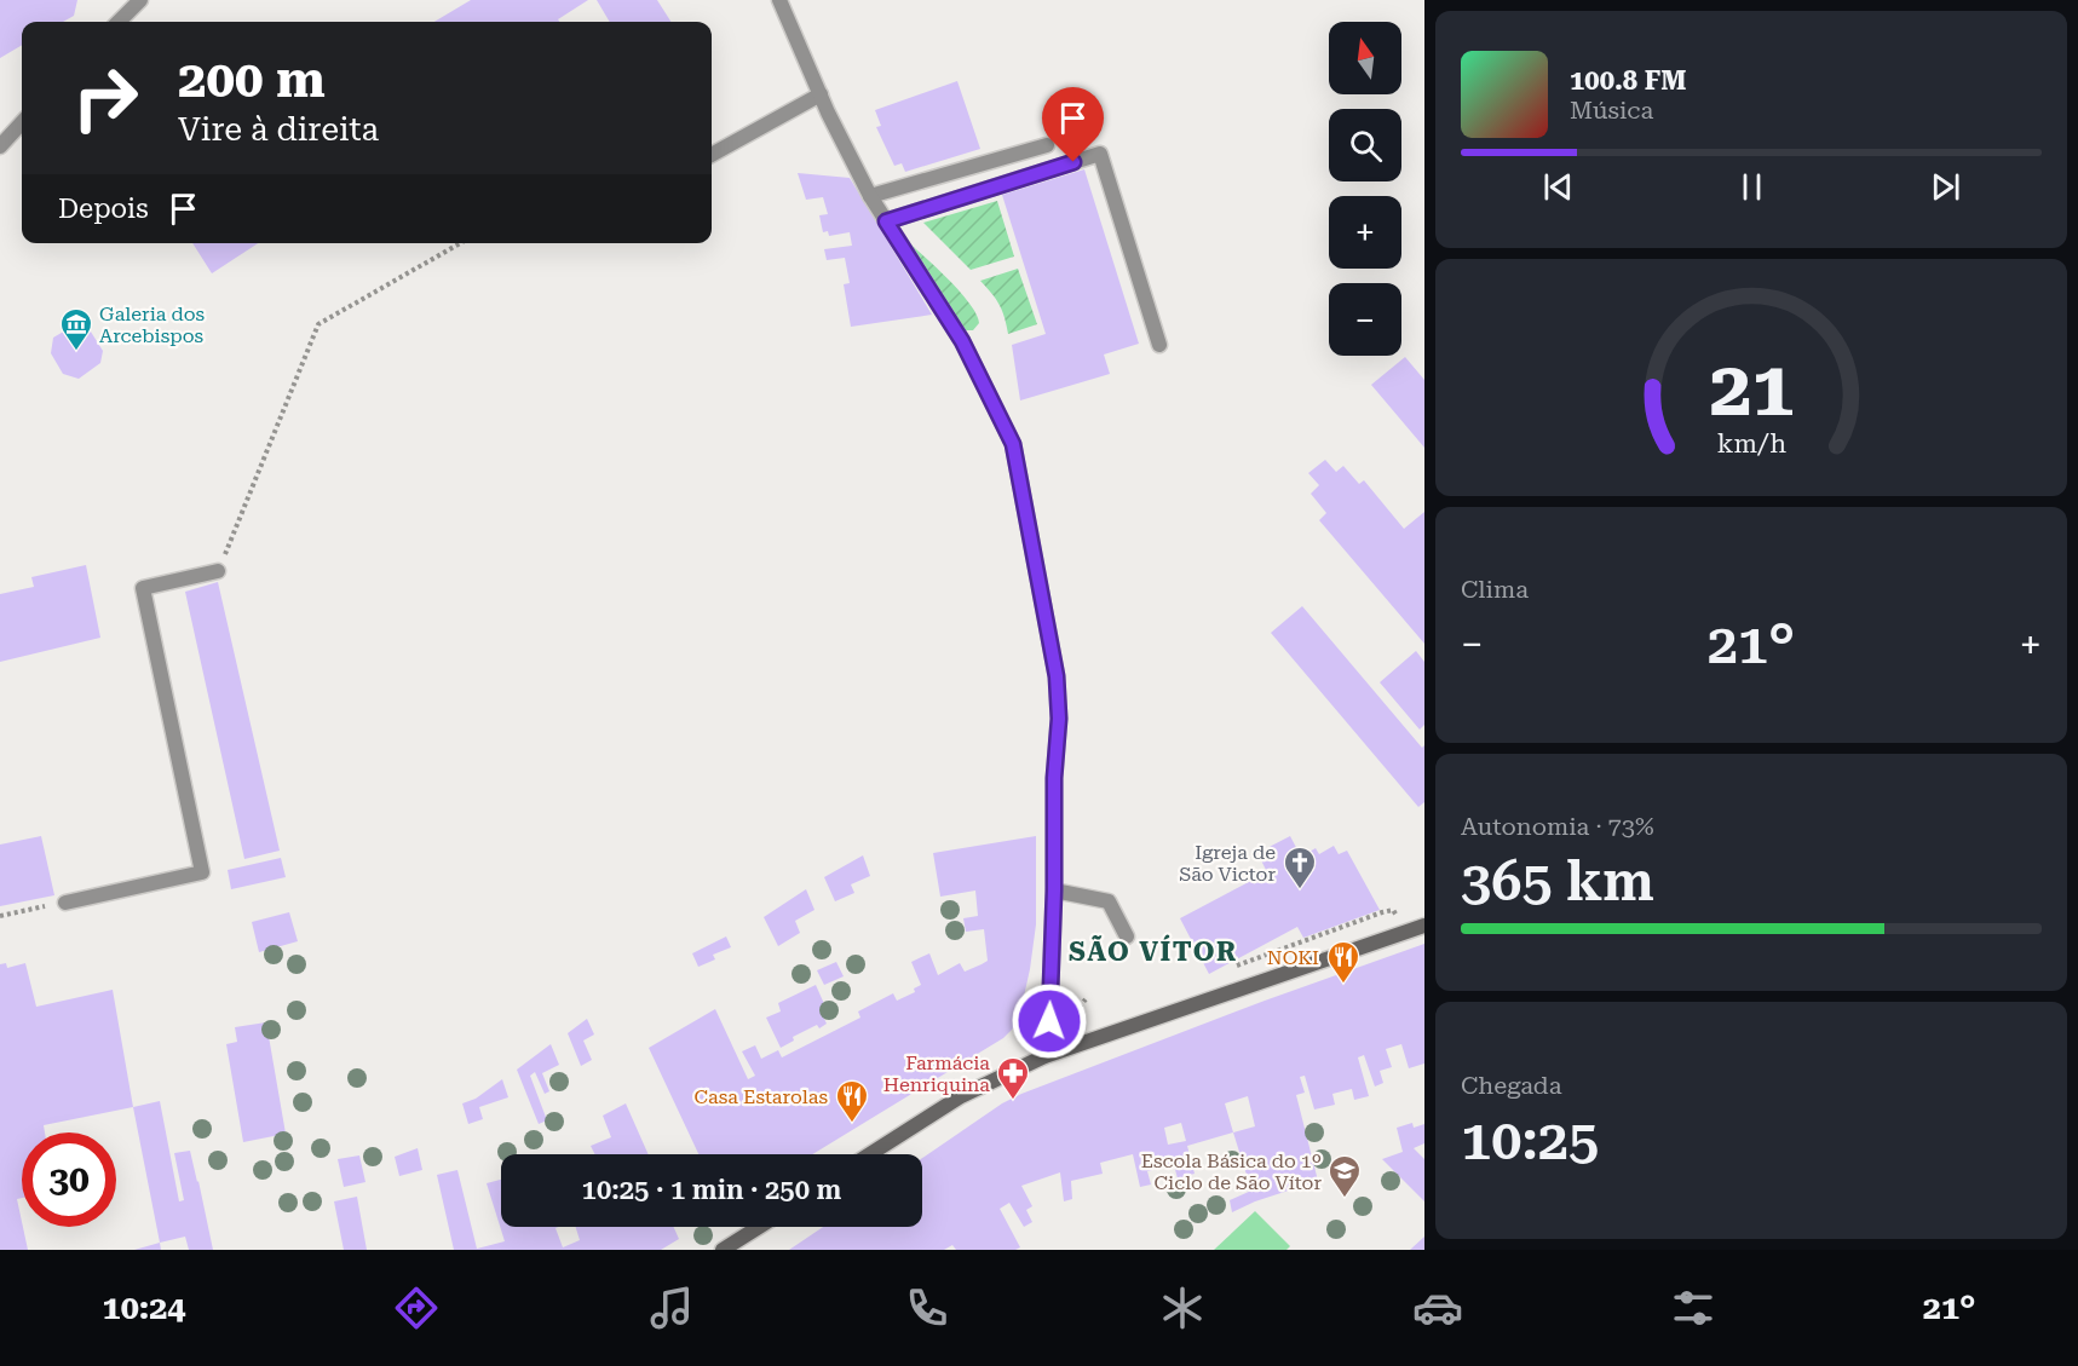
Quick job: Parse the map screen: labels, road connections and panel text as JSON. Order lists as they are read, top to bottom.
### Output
{
  "districts": ["SÃO VÍTOR"],
  "places": {
    "museum": ["Galeria dos Arcebispos"],
    "church": ["Igreja de São Victor"],
    "restaurant": ["NOKI", "Casa Estarolas"],
    "pharmacy": ["Farmácia Henriquina"],
    "school or university": ["Escola Básica do 1º Ciclo de São Vítor"]
  },
  "north": "top",
  "page": {
    "map_buttons": ["+", "−"],
    "turn": ["200 m", "Vire à direita"],
    "song": ["100.8 FM", "Música"],
    "then": "Depois",
    "tile": [
      "Clima",
      ["Autonomia · 73%", "365 km"],
      ["Chegada", "10:25"]
    ],
    "heat": ["−", "21°", "+"],
    "limit": "30",
    "trip": "10:25 · 1 min · 250 m",
    "tabs": ["10:24", "21°"],
    "gauge": ["21", "km/h"]
  }
}
